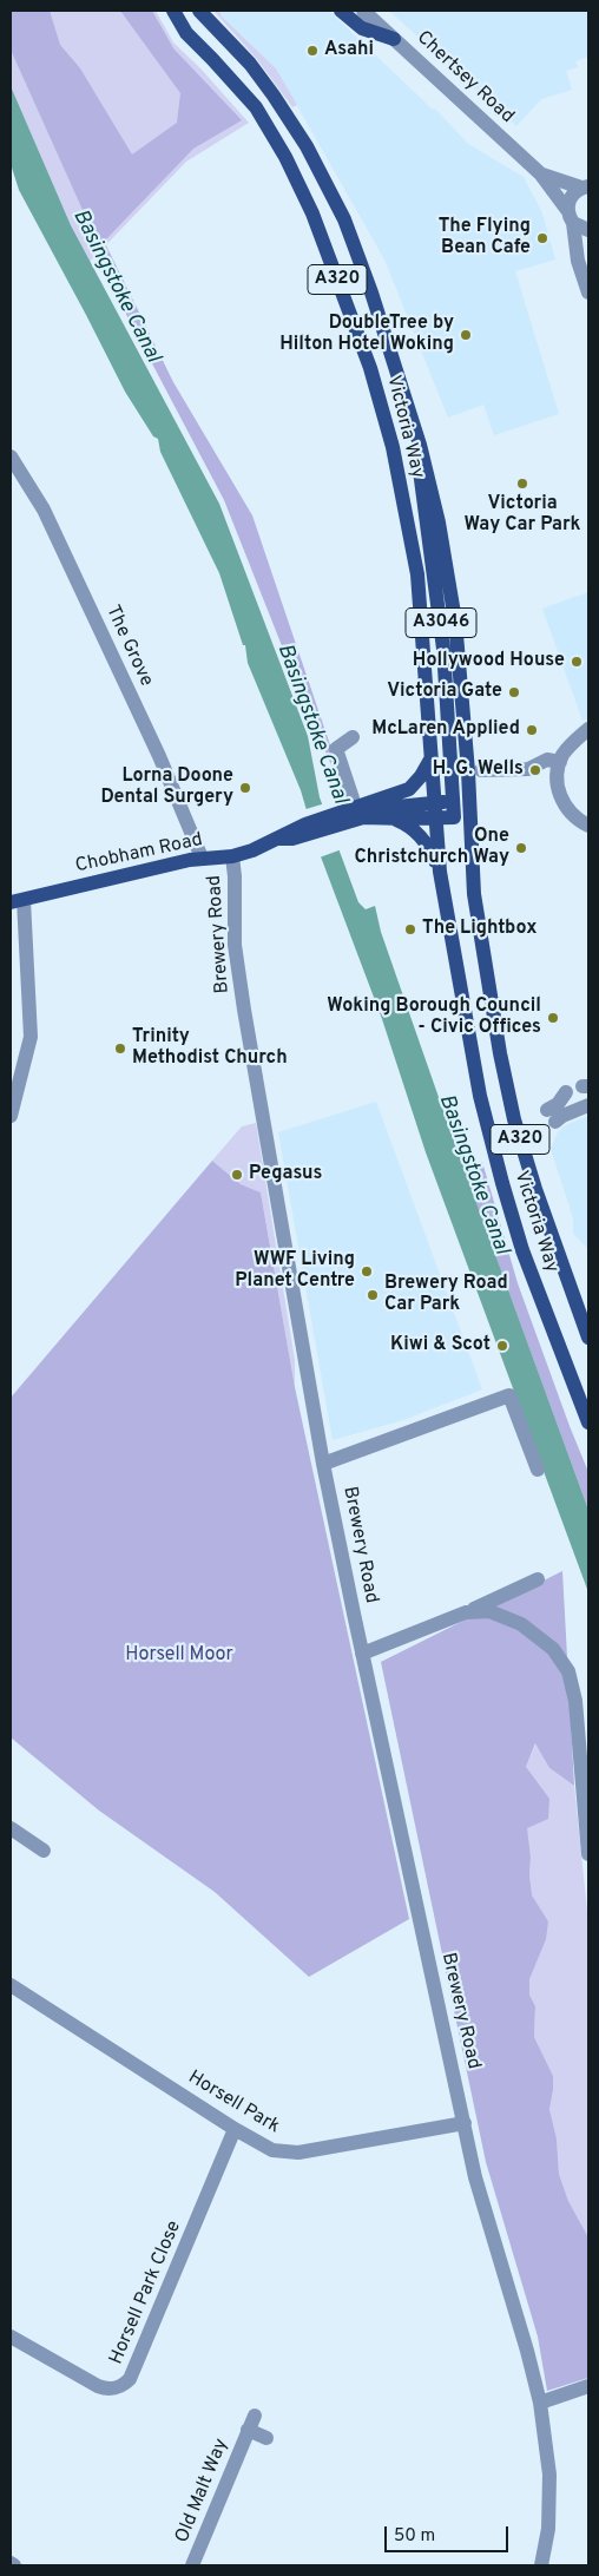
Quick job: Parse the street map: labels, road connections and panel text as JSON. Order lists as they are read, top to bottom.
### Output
{
  "streets": {
    "main road": [
      "A320",
      "Victoria Way",
      "A3046",
      "Chobham Road"
    ],
    "street": [
      "Chertsey Road",
      "The Grove",
      "Brewery Road",
      "Horsell Park",
      "Horsell Park Close",
      "Old Malt Way"
    ]
  },
  "crossings": [
    ["A320", "Victoria Way"],
    ["A320", "Chobham Road"],
    ["Victoria Way", "Chobham Road"],
    ["The Grove", "Chobham Road"],
    ["Chobham Road", "Brewery Road"],
    ["Brewery Road", "Horsell Park"],
    ["Horsell Park", "Horsell Park Close"]
  ],
  "water": ["Basingstoke Canal"],
  "parks": ["Horsell Moor"],
  "places": [
    "Asahi",
    "The Flying Bean Cafe",
    "DoubleTree by Hilton Hotel Woking",
    "Victoria Way Car Park",
    "Hollywood House",
    "Victoria Gate",
    "McLaren Applied",
    "H. G. Wells",
    "Lorna Doone Dental Surgery",
    "One Christchurch Way",
    "The Lightbox",
    "Woking Borough Council - Civic Offices",
    "Trinity Methodist Church",
    "Pegasus",
    "WWF Living Planet Centre",
    "Brewery Road Car Park",
    "Kiwi & Scot"
  ],
  "scale_bar": "50 m"
}
